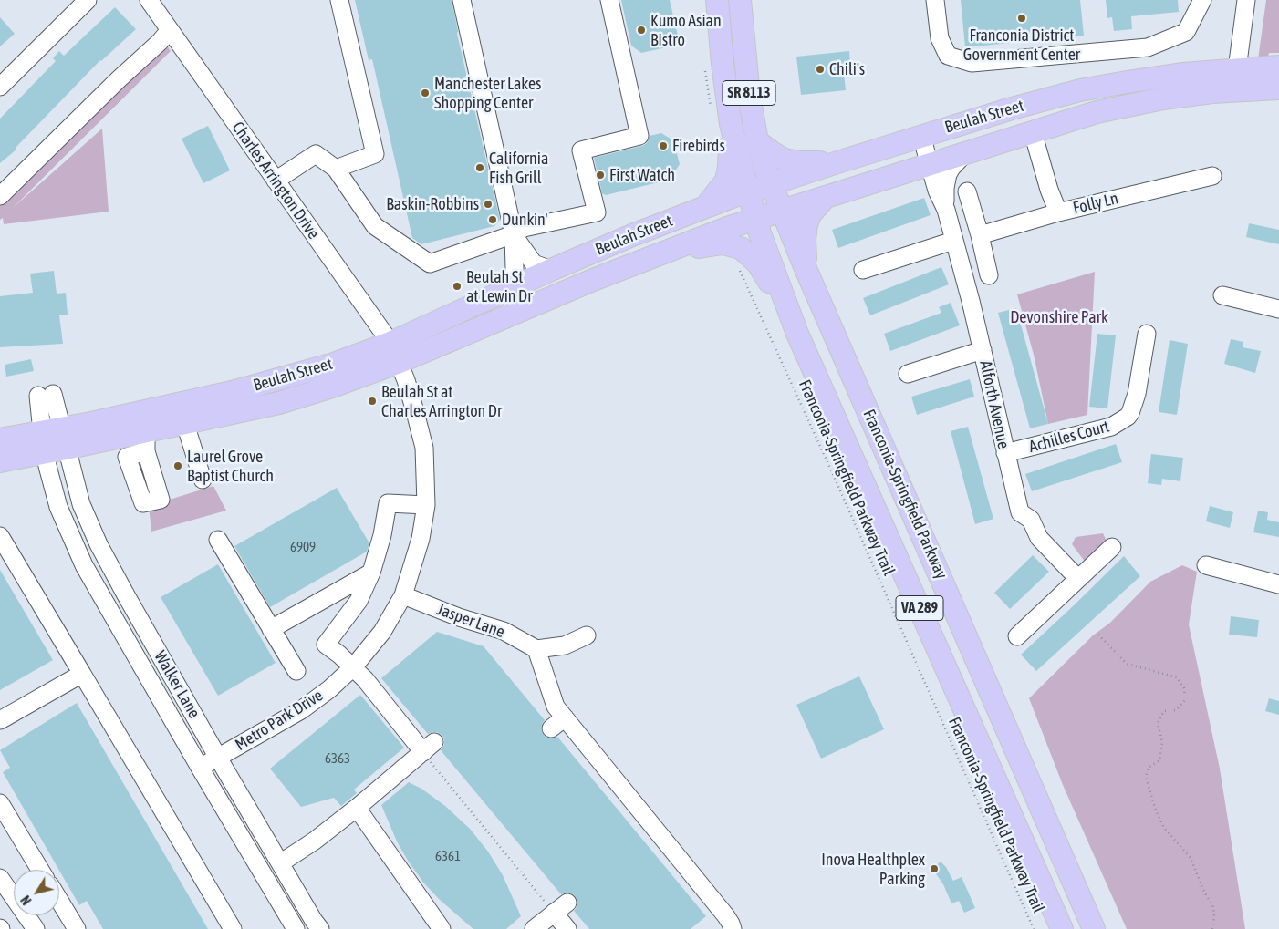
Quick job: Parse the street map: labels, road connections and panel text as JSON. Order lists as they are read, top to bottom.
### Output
{
  "streets": {
    "main road": [
      "SR 8113",
      "Beulah Street",
      "Franconia-Springfield Parkway",
      "VA 289"
    ],
    "street": [
      "Charles Arrington Drive",
      "Folly Ln",
      "Alforth Avenue",
      "Achilles Court",
      "Jasper Lane",
      "Walker Lane",
      "Metro Park Drive"
    ],
    "path": ["Franconia-Springfield Parkway Trail"]
  },
  "crossings": [
    ["SR 8113", "Beulah Street"],
    ["SR 8113", "Franconia-Springfield Parkway"],
    ["Beulah Street", "Charles Arrington Drive"],
    ["Beulah Street", "Alforth Avenue"],
    ["Beulah Street", "Franconia-Springfield Parkway"],
    ["Beulah Street", "Walker Lane"],
    ["Beulah Street", "Metro Park Drive"],
    ["Charles Arrington Drive", "Metro Park Drive"],
    ["Alforth Avenue", "Achilles Court"],
    ["Jasper Lane", "Metro Park Drive"],
    ["Walker Lane", "Metro Park Drive"]
  ],
  "parks": ["Devonshire Park"],
  "places": [
    "Franconia District Government Center",
    "Kumo Asian Bistro",
    "Chili's",
    "Manchester Lakes Shopping Center",
    "Firebirds",
    "California Fish Grill",
    "First Watch",
    "Baskin-Robbins",
    "Dunkin'",
    "Beulah St at Lewin Dr",
    "Beulah St at Charles Arrington Dr",
    "Laurel Grove Baptist Church",
    "Inova Healthplex Parking"
  ],
  "house_numbers": ["6909", "6363", "6361"],
  "north": "bottom left"
}
